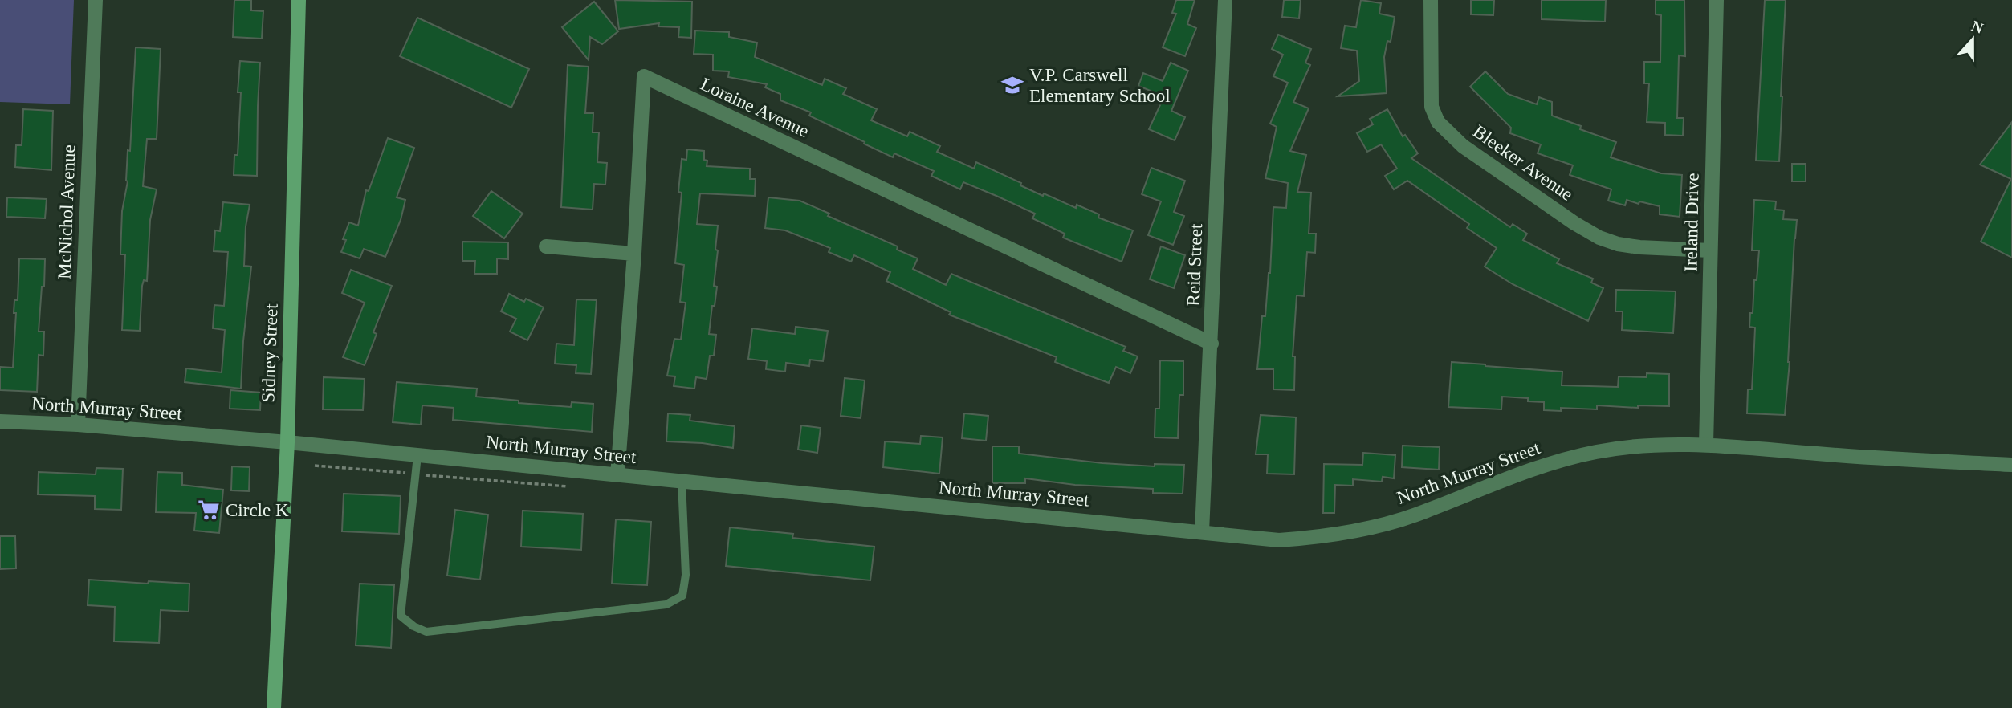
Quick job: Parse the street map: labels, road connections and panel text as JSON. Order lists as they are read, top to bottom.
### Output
{
  "streets": {
    "main road": ["Sidney Street"],
    "street": [
      "Loraine Avenue",
      "Bleeker Avenue",
      "McNichol Avenue",
      "Ireland Drive",
      "Reid Street",
      "North Murray Street"
    ]
  },
  "crossings": [
    ["Loraine Avenue", "Reid Street"],
    ["Loraine Avenue", "North Murray Street"],
    ["Bleeker Avenue", "Ireland Drive"],
    ["McNichol Avenue", "North Murray Street"],
    ["Ireland Drive", "North Murray Street"],
    ["Reid Street", "North Murray Street"],
    ["Sidney Street", "North Murray Street"]
  ],
  "places": {
    "school or university": ["V.P. Carswell Elementary School"],
    "supermarket": ["Circle K"]
  },
  "north": "top"
}
